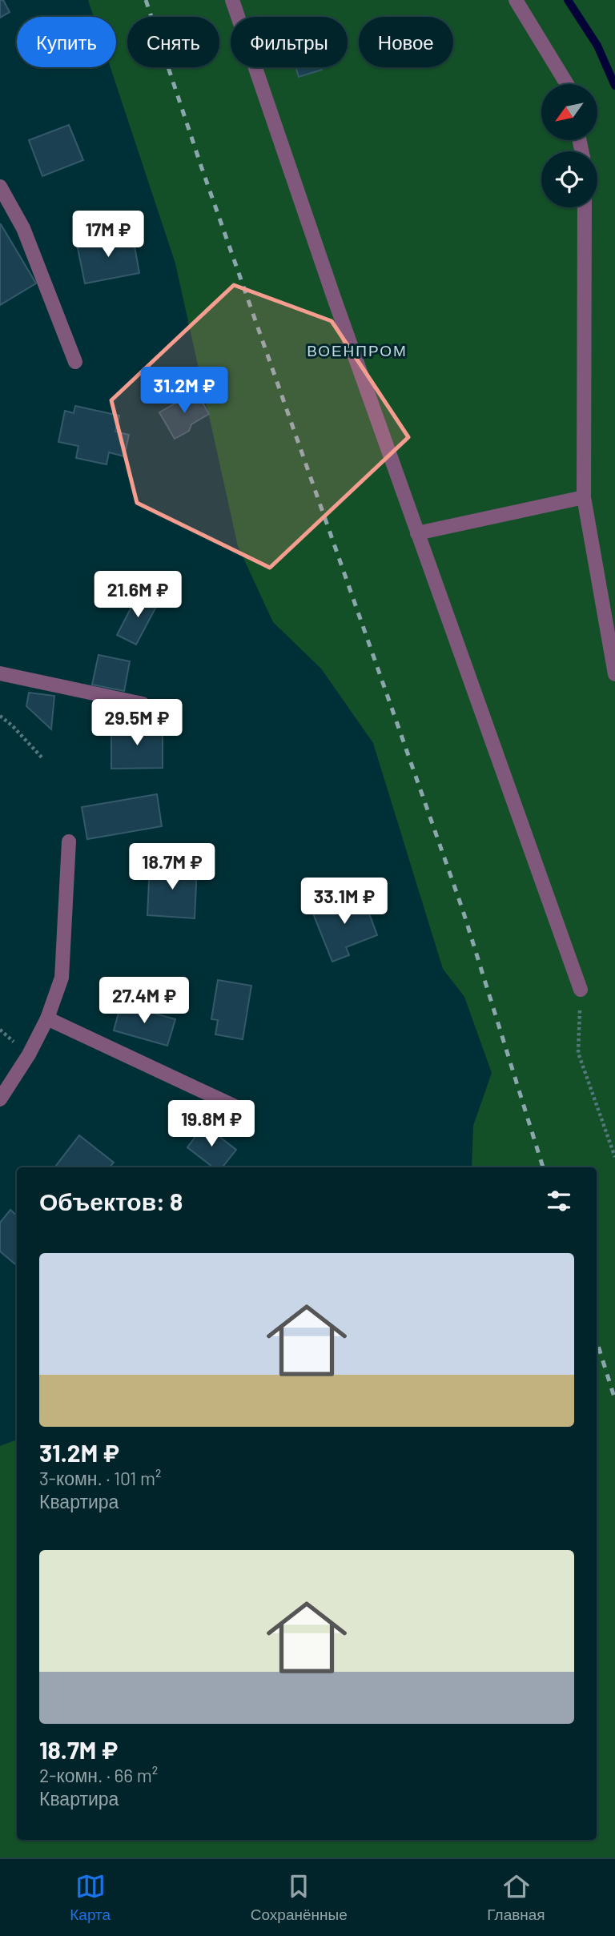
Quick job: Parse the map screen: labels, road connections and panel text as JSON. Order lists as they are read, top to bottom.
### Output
{
  "districts": ["ВОЕНПРОМ"],
  "north": "bottom left",
  "page": {
    "chip": [
      "Купить",
      "Снять",
      "Фильтры",
      "Новое"
    ],
    "price": [
      "17M ₽",
      "31.2M ₽",
      "21.6M ₽",
      "29.5M ₽",
      "18.7M ₽",
      "33.1M ₽",
      "27.4M ₽",
      "19.8M ₽"
    ],
    "heading": "Объектов: 8",
    "list": [
      {
        "name": "31.2M ₽",
        "note": "3-комн. · 101 m² · Квартира"
      },
      {
        "name": "18.7M ₽",
        "note": "2-комн. · 66 m² · Квартира"
      }
    ],
    "tabs": ["Карта", "Сохранённые", "Главная"]
  }
}
